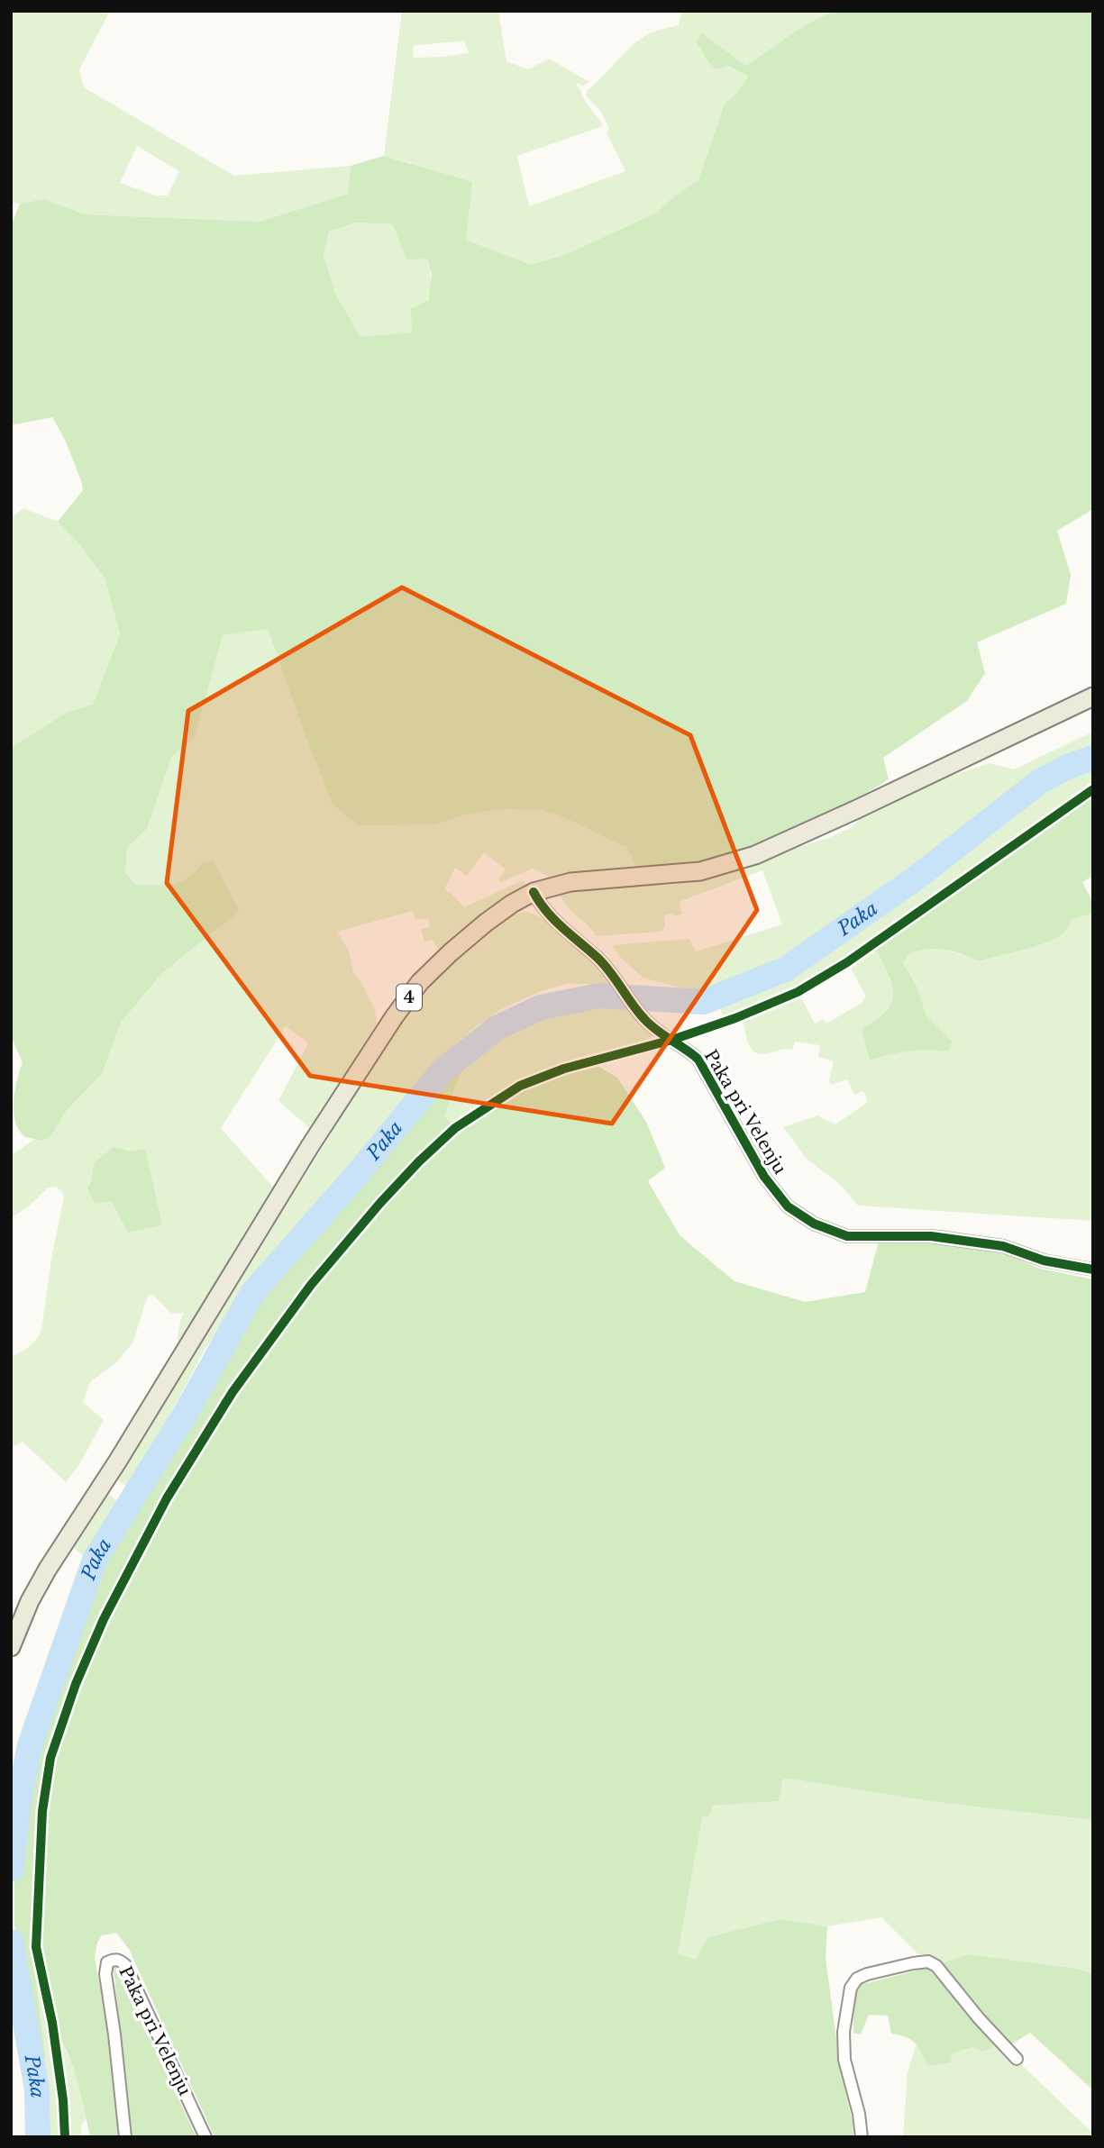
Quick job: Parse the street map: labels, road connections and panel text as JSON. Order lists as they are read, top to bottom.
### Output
{
  "streets": {
    "main road": ["4"],
    "street": ["Paka pri Velenju"]
  },
  "crossings": [
    ["4", "Paka pri Velenju"]
  ],
  "water": ["Paka"]
}
